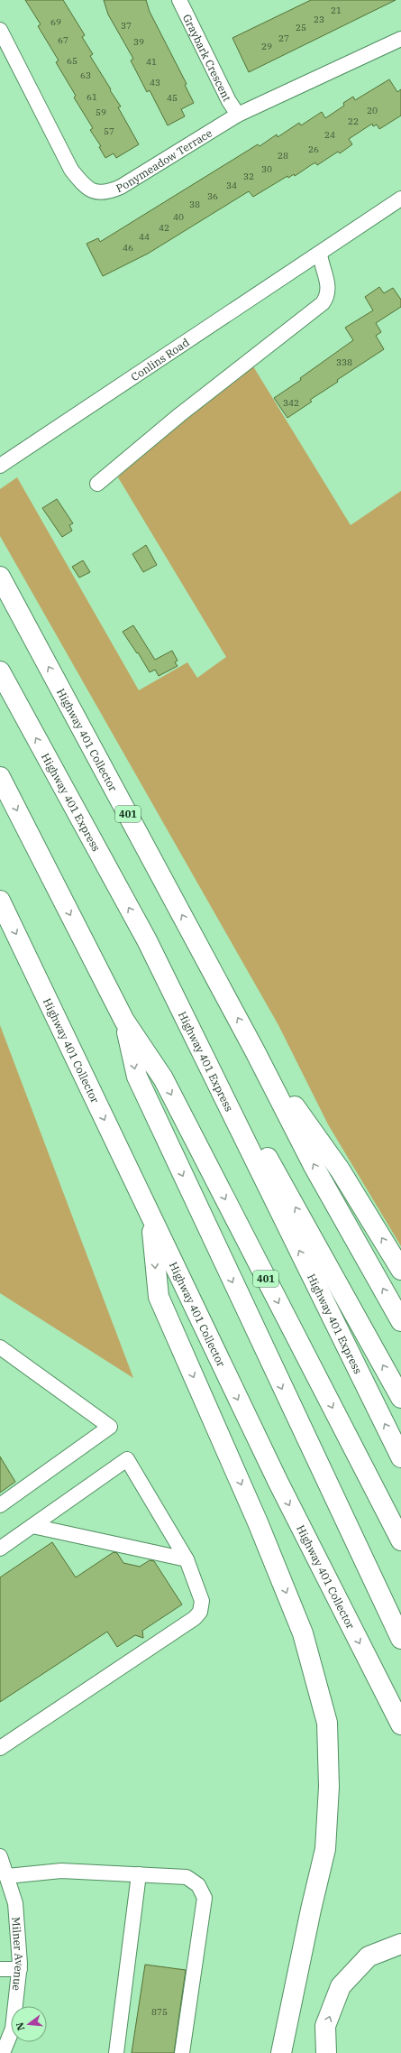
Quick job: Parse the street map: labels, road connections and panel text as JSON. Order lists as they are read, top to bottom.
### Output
{
  "streets": {
    "highway": ["Highway 401 Collector", "Highway 401 Express", "401"],
    "street": [
      "Graybark Crescent",
      "Ponymeadow Terrace",
      "Conlins Road",
      "Milner Avenue"
    ]
  },
  "crossings": [
    ["Graybark Crescent", "Ponymeadow Terrace"]
  ],
  "house_numbers": [
    "21",
    "23",
    "69",
    "37",
    "25",
    "27",
    "67",
    "39",
    "29",
    "65",
    "41",
    "63",
    "43",
    "61",
    "45",
    "20",
    "59",
    "22",
    "57",
    "24",
    "26",
    "28",
    "30",
    "32",
    "34",
    "36",
    "38",
    "40",
    "42",
    "44",
    "46",
    "338",
    "342",
    "875"
  ],
  "north": "left"
}
